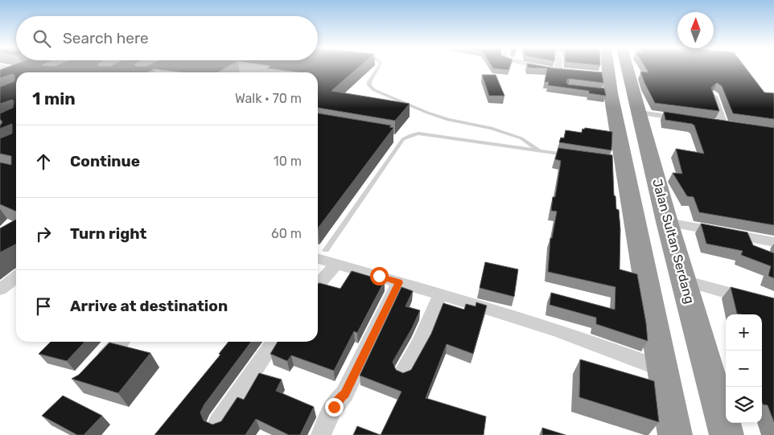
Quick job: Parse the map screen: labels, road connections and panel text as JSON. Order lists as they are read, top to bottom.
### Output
{
  "streets": {
    "highway": ["Jalan Sultan Serdang"]
  },
  "north": "top",
  "page": {
    "search": "Search here",
    "heading": ["1 min", "Walk · 70 m"],
    "list": [
      ["Continue", "10 m"],
      ["Turn right", "60 m"],
      "Arrive at destination"
    ],
    "map_buttons": ["+", "−"]
  }
}
